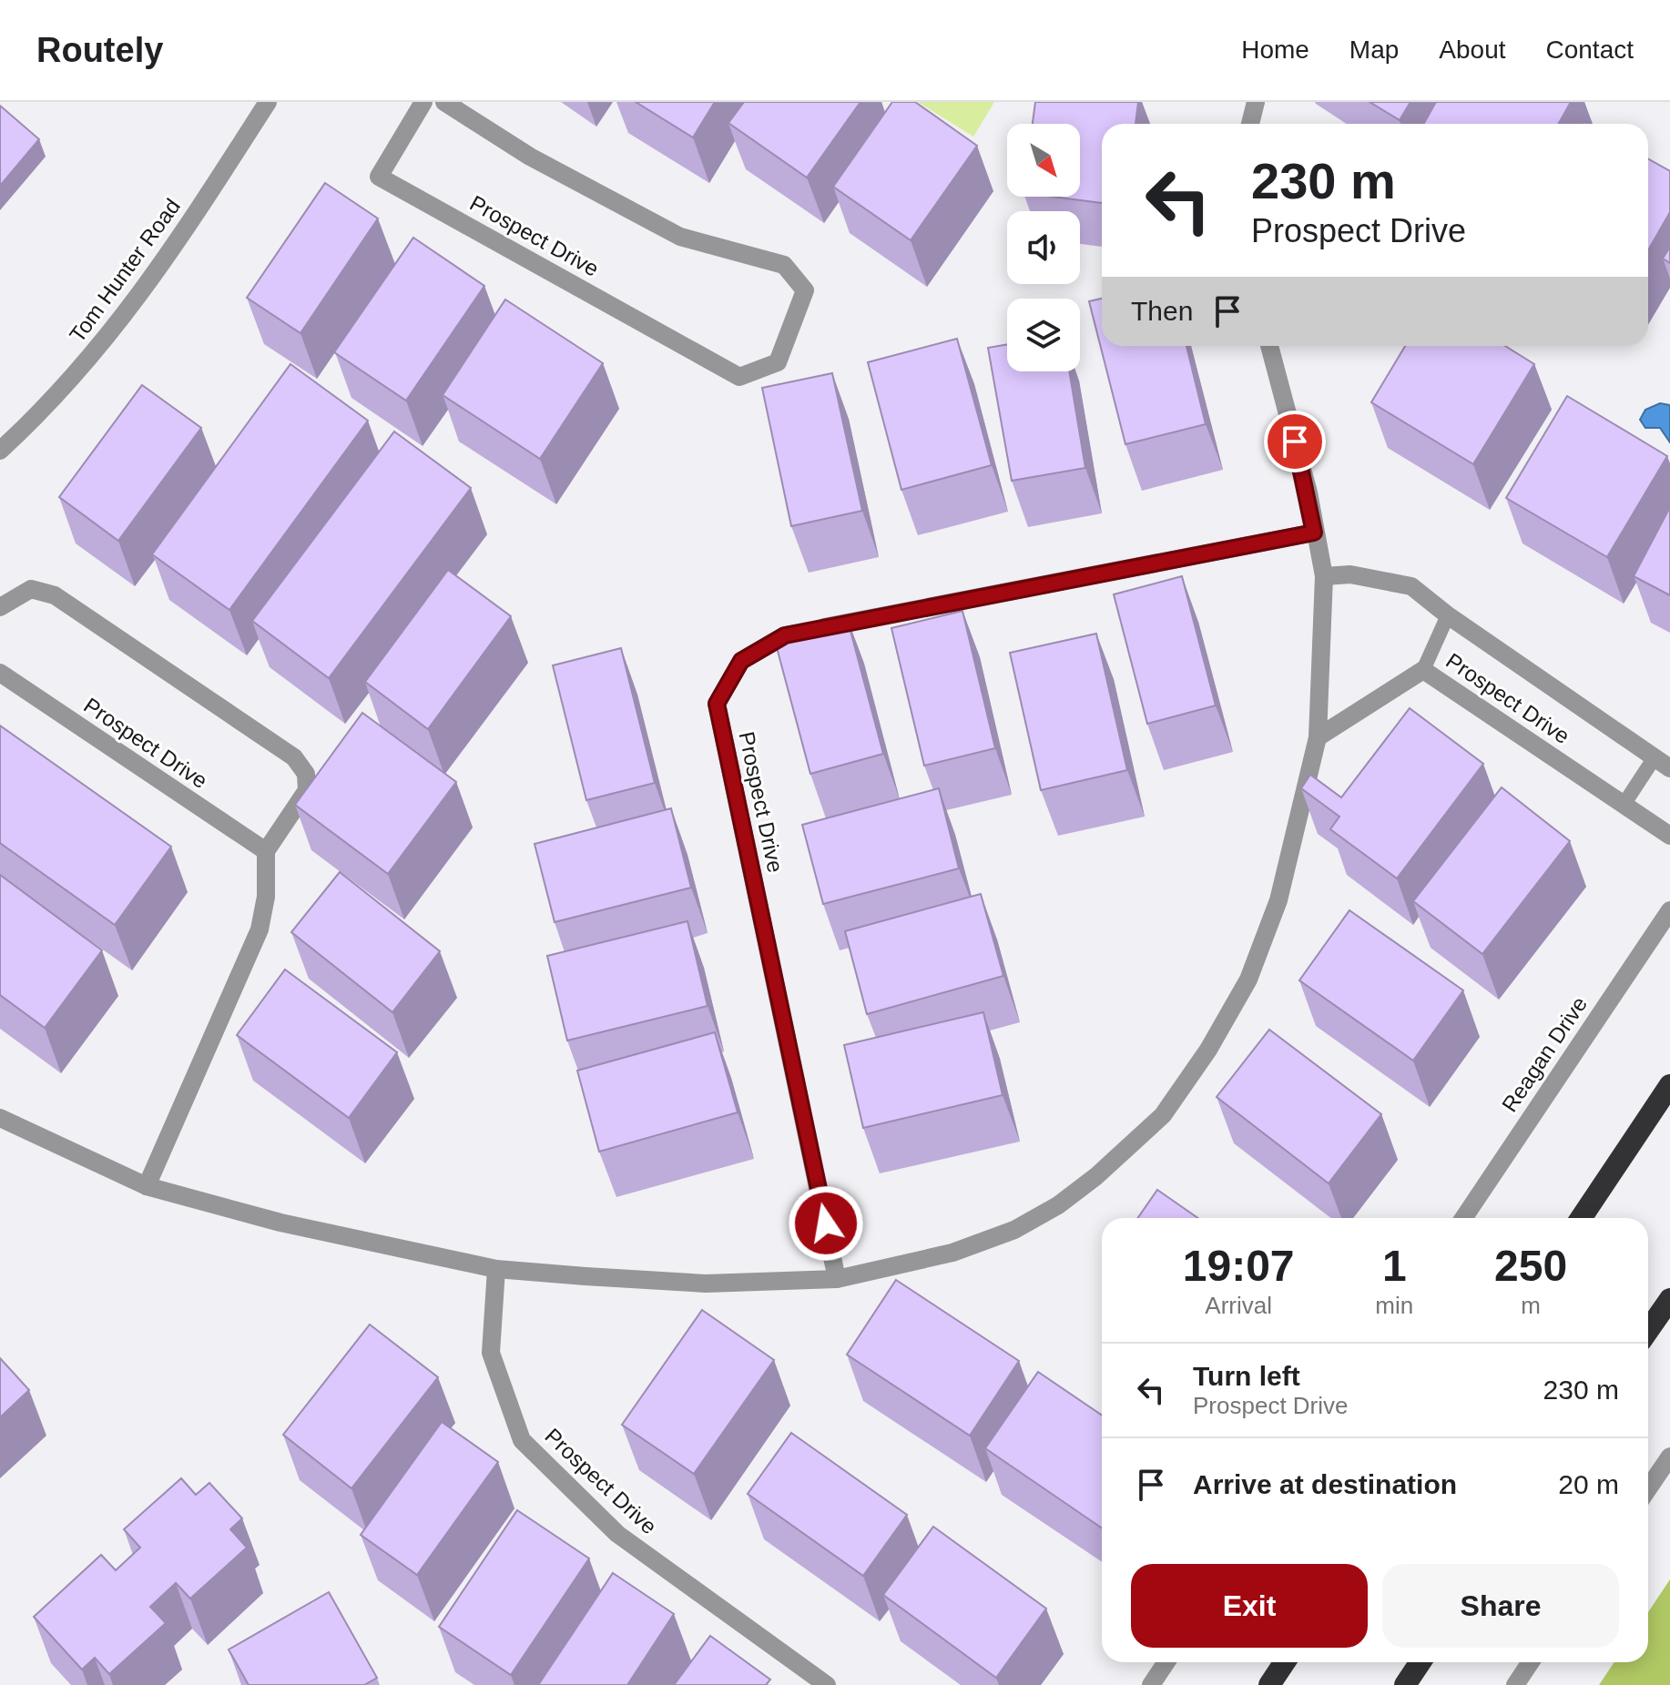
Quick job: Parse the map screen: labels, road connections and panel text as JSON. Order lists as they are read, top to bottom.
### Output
{
  "streets": {
    "street": ["Prospect Drive", "Tom Hunter Road", "Reagan Drive"]
  },
  "north": "bottom right",
  "page": {
    "header": "Routely",
    "nav": [
      "Home",
      "Map",
      "About",
      "Contact"
    ],
    "turn": ["230 m", "Prospect Drive"],
    "then": "Then",
    "eta": [
      "19:07",
      "Arrival",
      "1",
      "min",
      "250",
      "m"
    ],
    "list": [
      {
        "name": "Turn left",
        "note": "Prospect Drive",
        "value": "230 m"
      },
      {
        "name": "Arrive at destination",
        "value": "20 m"
      }
    ],
    "buttons": ["Exit", "Share"]
  }
}
